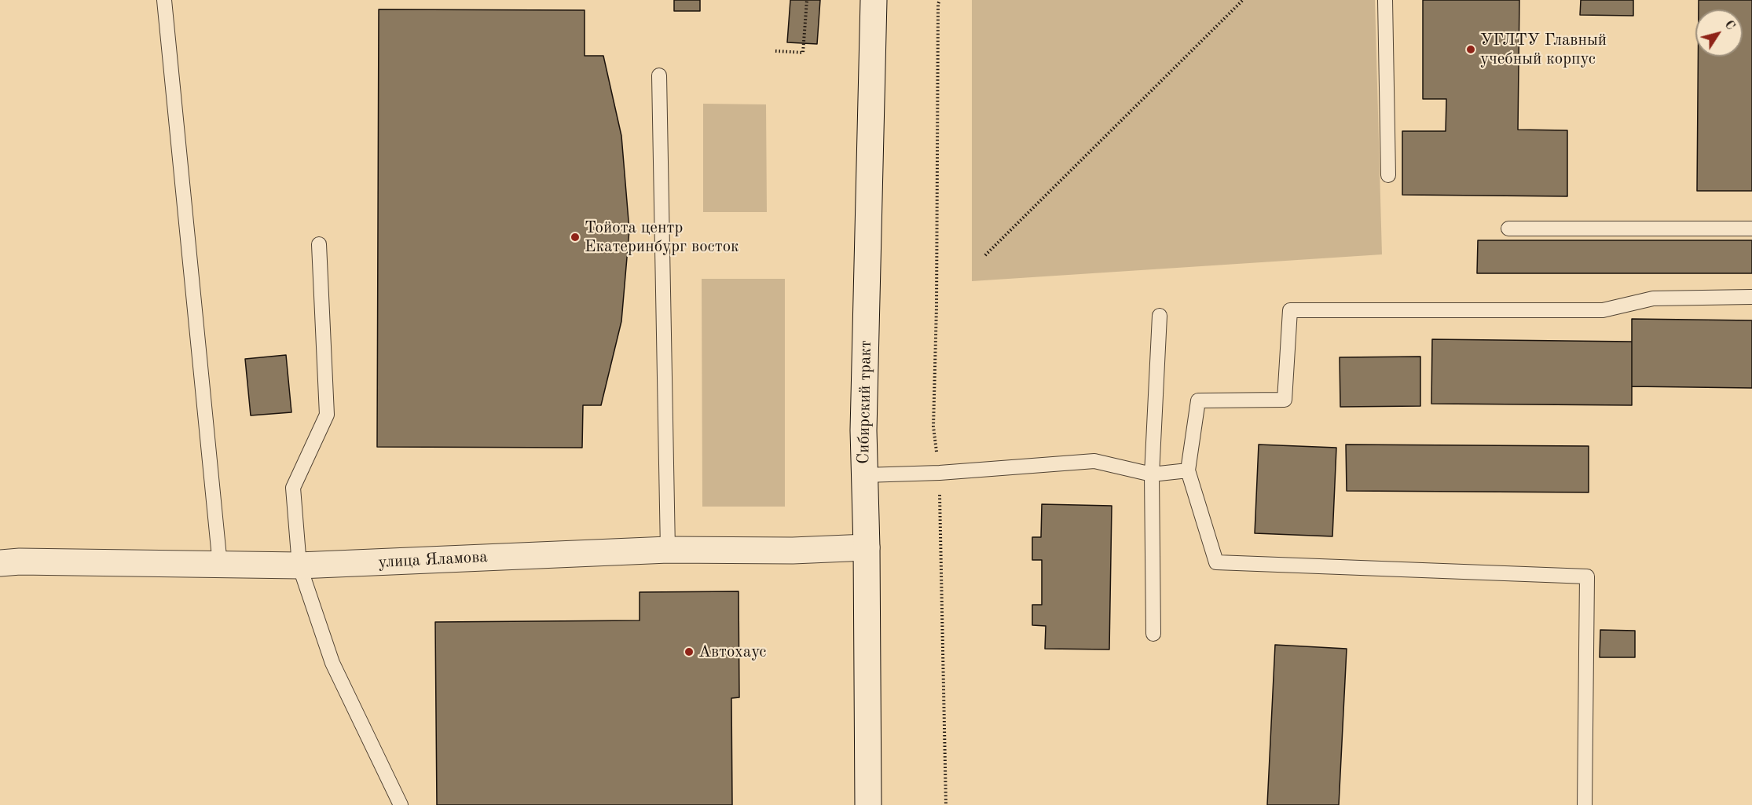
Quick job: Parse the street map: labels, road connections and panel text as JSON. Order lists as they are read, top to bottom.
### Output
{
  "streets": {
    "street": ["Сибирский тракт", "улица Яламова"]
  },
  "crossings": [
    ["Сибирский тракт", "улица Яламова"]
  ],
  "places": ["УГЛТУ Главный учебный корпус", "Тойота центр Екатеринбург восток", "Автохаус"],
  "north": "top right"
}
